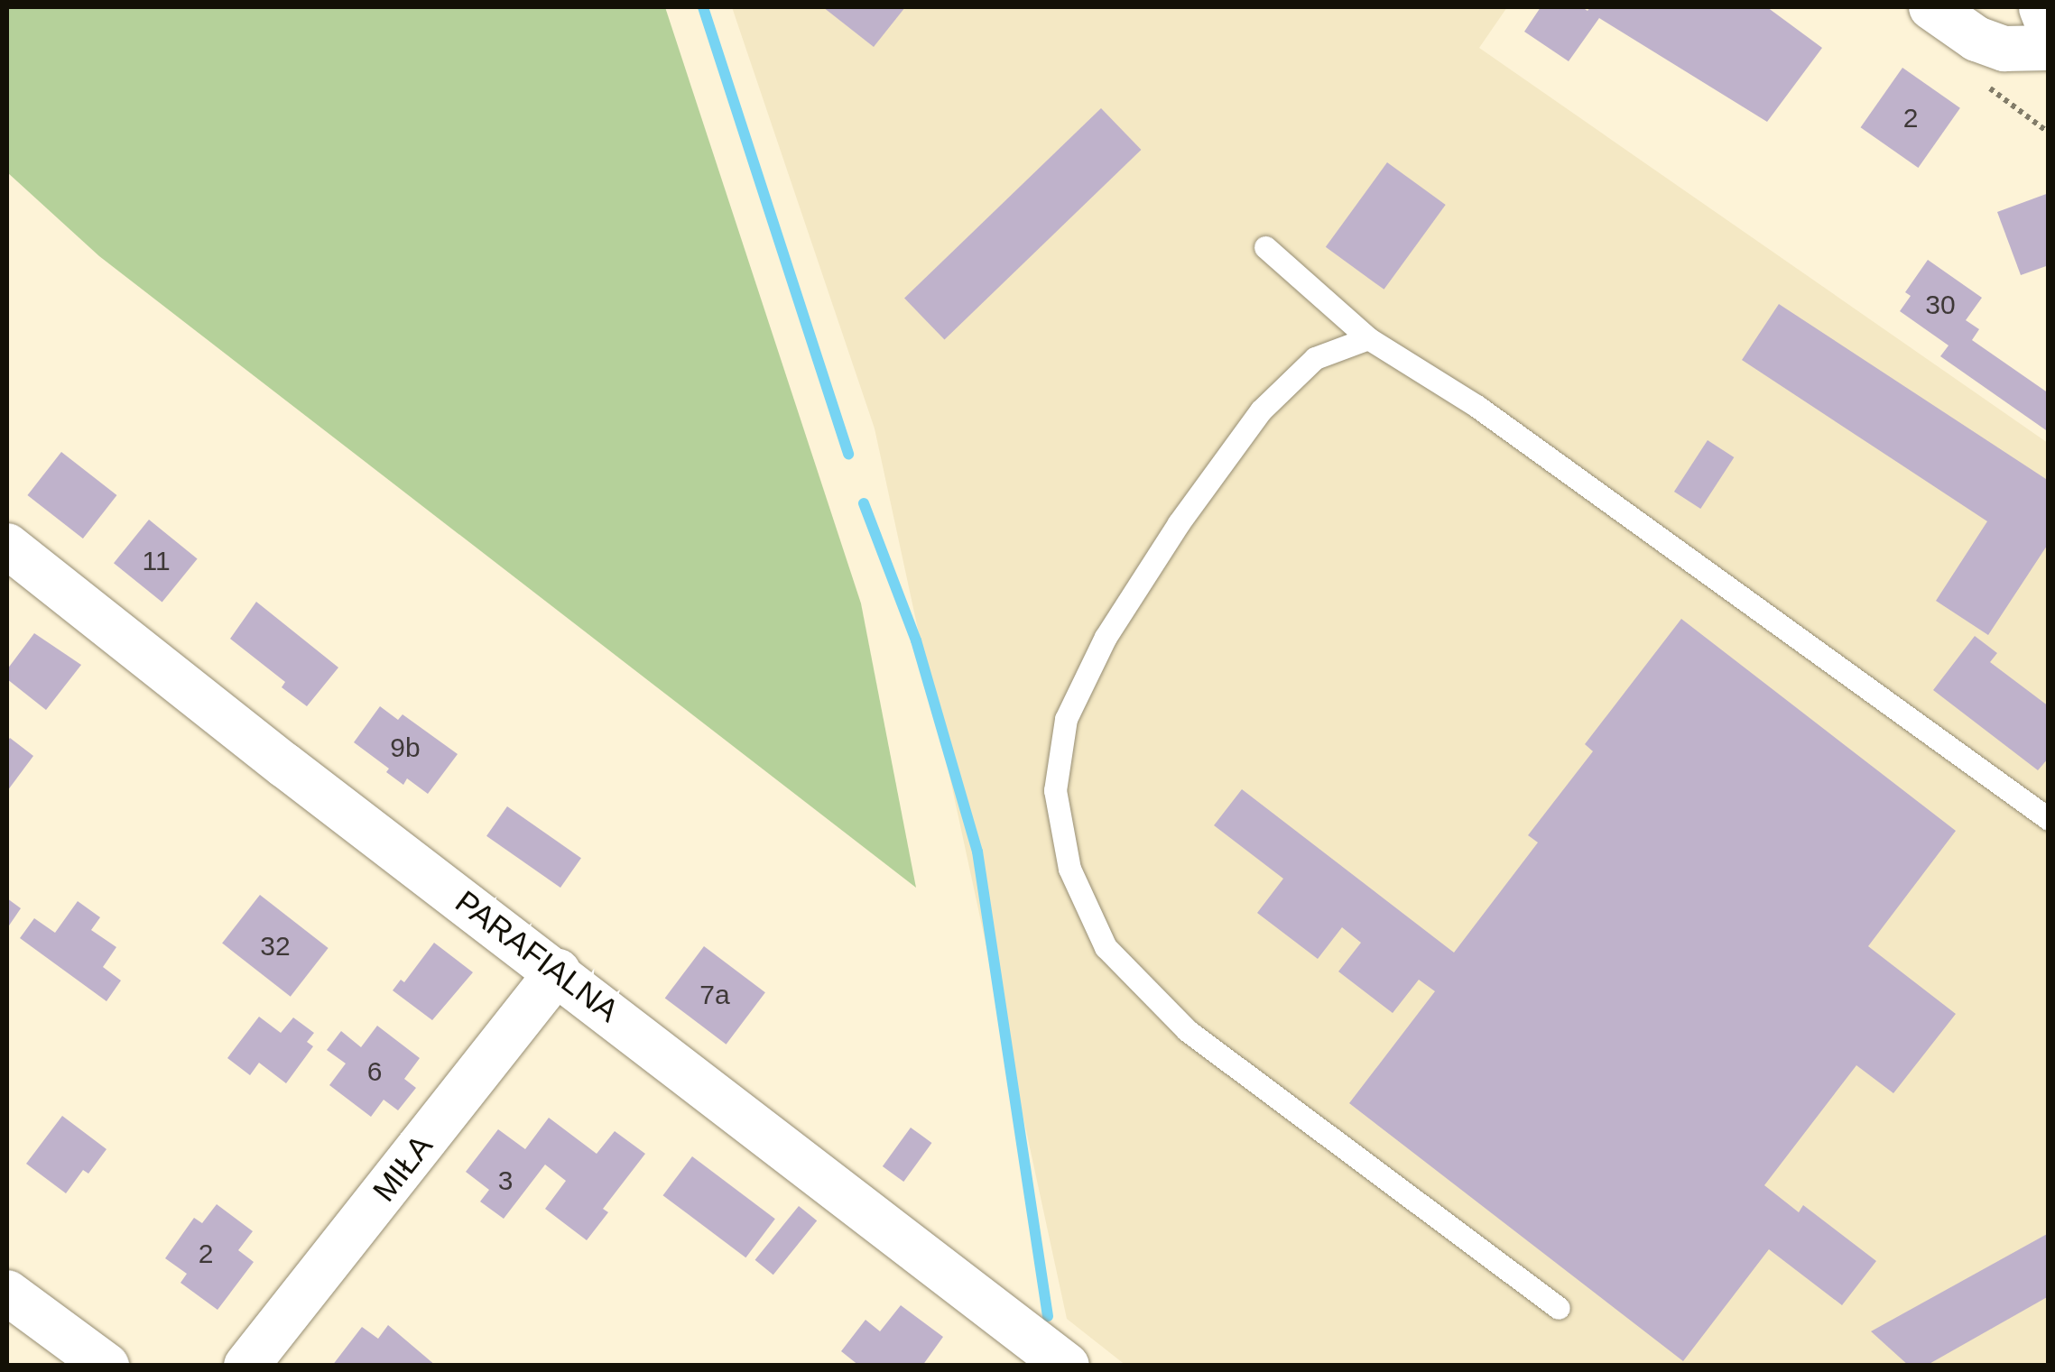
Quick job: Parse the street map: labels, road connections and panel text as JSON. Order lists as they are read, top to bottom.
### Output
{
  "streets": {
    "street": ["PARAFIALNA", "MIŁA"]
  },
  "crossings": [
    ["PARAFIALNA", "MIŁA"]
  ],
  "house_numbers": [
    "2",
    "30",
    "11",
    "9b",
    "32",
    "7a",
    "6",
    "3",
    "2"
  ]
}
